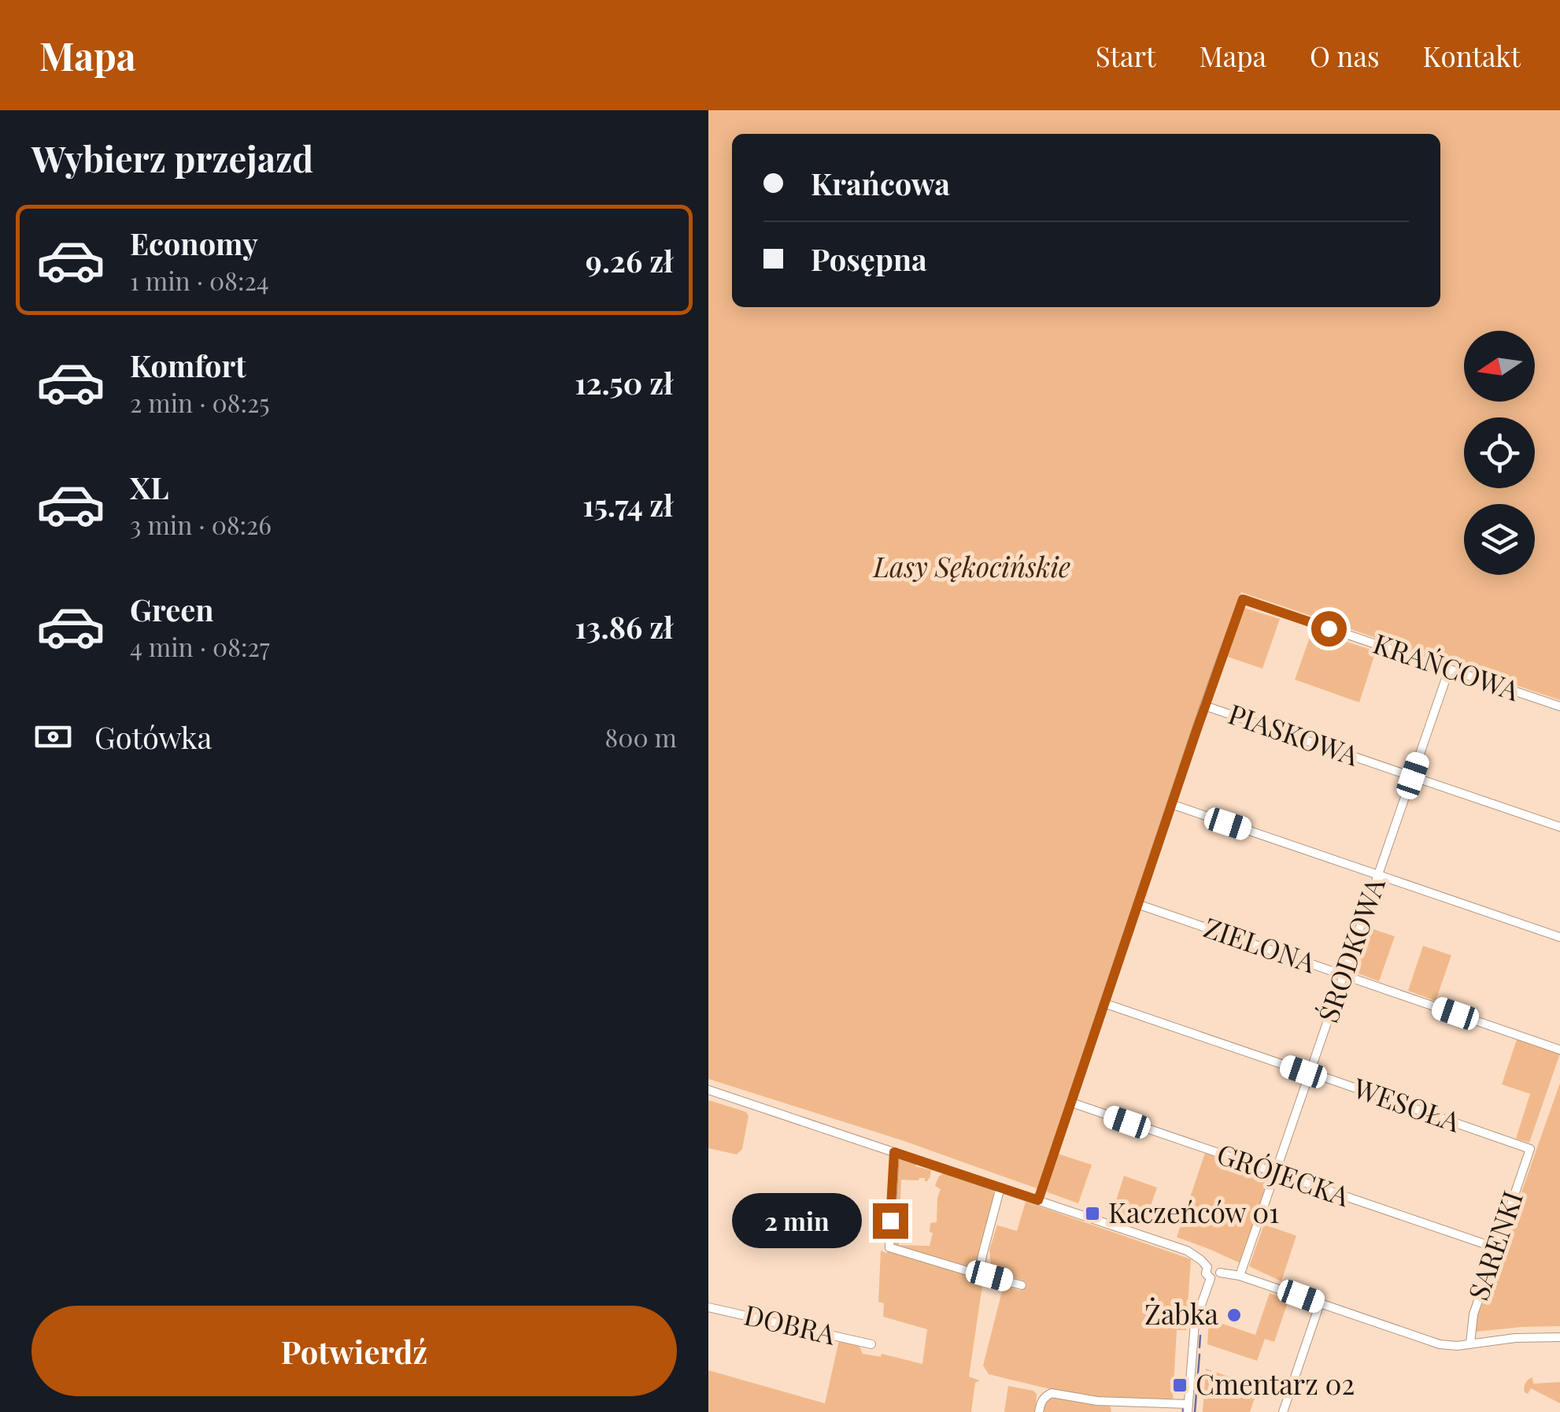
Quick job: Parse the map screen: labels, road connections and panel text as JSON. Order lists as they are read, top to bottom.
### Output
{
  "streets": {
    "street": [
      "KRAŃCOWA",
      "PIASKOWA",
      "ZIELONA",
      "ŚRODKOWA",
      "WESOŁA",
      "GRÓJECKA",
      "SARENKI",
      "DOBRA"
    ]
  },
  "crossings": [
    ["KRAŃCOWA", "PIASKOWA"],
    ["KRAŃCOWA", "ŚRODKOWA"],
    ["PIASKOWA", "ŚRODKOWA"],
    ["ZIELONA", "ŚRODKOWA"],
    ["ŚRODKOWA", "WESOŁA"],
    ["ŚRODKOWA", "GRÓJECKA"],
    ["WESOŁA", "SARENKI"],
    ["GRÓJECKA", "SARENKI"]
  ],
  "parks": ["Lasy Sękocińskie"],
  "places": {
    "transit": ["Kaczeńców 01", "Cmentarz 02"],
    "other": ["Żabka"]
  },
  "north": "left",
  "page": {
    "header": "Mapa",
    "nav": [
      "Start",
      "Mapa",
      "O nas",
      "Kontakt"
    ],
    "heading": "Wybierz przejazd",
    "banner": ["Krańcowa", "Posępna"],
    "list": [
      {
        "name": "Economy",
        "note": "1 min · 08:24",
        "value": "9.26 zł"
      },
      {
        "name": "Komfort",
        "note": "2 min · 08:25",
        "value": "12.50 zł"
      },
      {
        "name": "XL",
        "note": "3 min · 08:26",
        "value": "15.74 zł"
      },
      {
        "name": "Green",
        "note": "4 min · 08:27",
        "value": "13.86 zł"
      }
    ],
    "pay": ["Gotówka", "800 m"],
    "bubble": "2 min",
    "buttons": "Potwierdź"
  }
}
